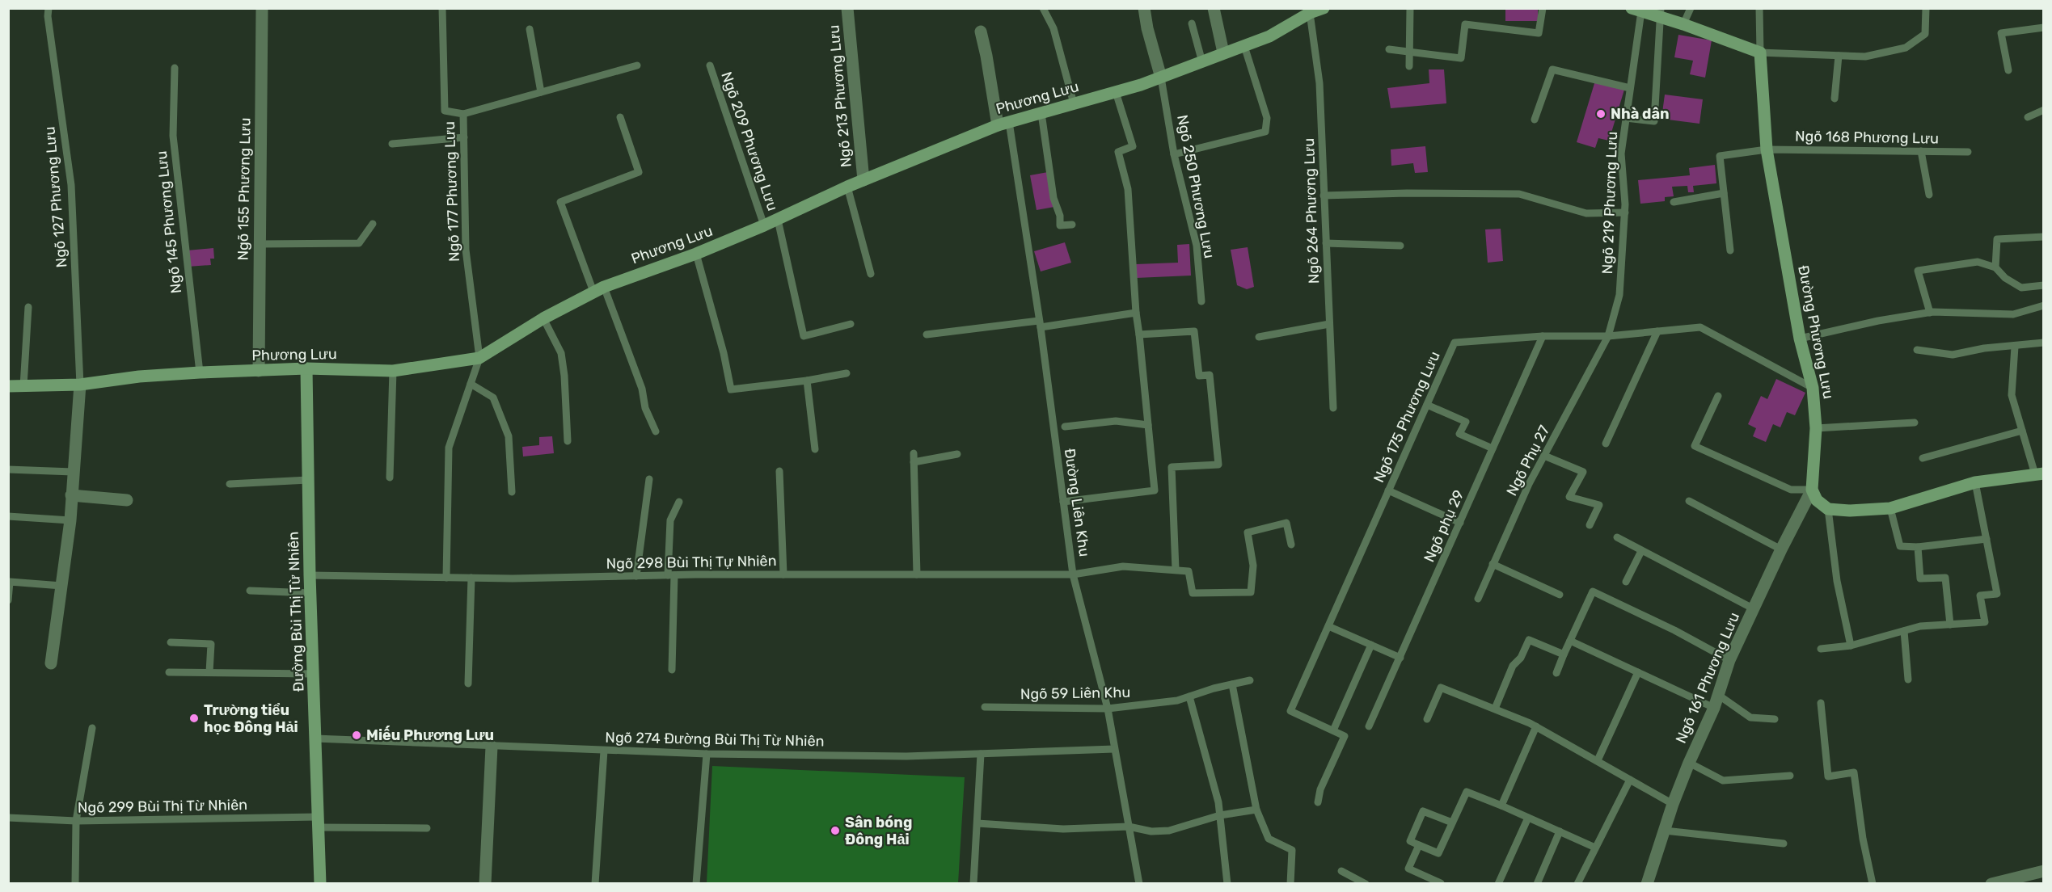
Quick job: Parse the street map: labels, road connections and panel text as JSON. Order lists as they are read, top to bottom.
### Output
{
  "streets": {
    "street": [
      "Ngõ 213 Phương Lưu",
      "Phương Lưu",
      "Ngõ 155 Phương Lưu",
      "Đường Phương Lưu",
      "Đường Bùi Thị Từ Nhiên",
      "Ngõ 161 Phương Lưu"
    ],
    "lane": [
      "Ngõ 168 Phương Lưu",
      "Ngõ 209 Phương Lưu",
      "Ngõ 250 Phương Lưu",
      "Ngõ 177 Phương Lưu",
      "Ngõ 127 Phương Lưu",
      "Ngõ 219 Phương Lưu",
      "Ngõ 264 Phương Lưu",
      "Ngõ 145 Phương Lưu",
      "Ngõ 175 Phương Lưu",
      "Ngõ Phụ 27",
      "Đường Liên Khu",
      "Ngõ phụ 29",
      "Ngõ 298 Bùi Thị Tự Nhiên",
      "Ngõ 59 Liên Khu",
      "Ngõ 274 Đường Bùi Thị Từ Nhiên",
      "Ngõ 299 Bùi Thị Từ Nhiên"
    ]
  },
  "crossings": [
    ["Ngõ 213 Phương Lưu", "Phương Lưu"],
    ["Phương Lưu", "Ngõ 209 Phương Lưu"],
    ["Phương Lưu", "Ngõ 250 Phương Lưu"],
    ["Phương Lưu", "Ngõ 155 Phương Lưu"],
    ["Phương Lưu", "Ngõ 177 Phương Lưu"],
    ["Phương Lưu", "Ngõ 127 Phương Lưu"],
    ["Phương Lưu", "Ngõ 264 Phương Lưu"],
    ["Phương Lưu", "Ngõ 145 Phương Lưu"],
    ["Phương Lưu", "Đường Liên Khu"],
    ["Phương Lưu", "Đường Bùi Thị Từ Nhiên"],
    ["Ngõ 168 Phương Lưu", "Đường Phương Lưu"],
    ["Ngõ 219 Phương Lưu", "Ngõ 175 Phương Lưu"],
    ["Ngõ 219 Phương Lưu", "Ngõ Phụ 27"],
    ["Đường Phương Lưu", "Ngõ 175 Phương Lưu"],
    ["Đường Phương Lưu", "Ngõ 161 Phương Lưu"],
    ["Ngõ 175 Phương Lưu", "Ngõ Phụ 27"],
    ["Ngõ 175 Phương Lưu", "Ngõ phụ 29"],
    ["Đường Liên Khu", "Ngõ 298 Bùi Thị Tự Nhiên"],
    ["Đường Liên Khu", "Ngõ 59 Liên Khu"],
    ["Đường Liên Khu", "Ngõ 274 Đường Bùi Thị Từ Nhiên"],
    ["Ngõ 298 Bùi Thị Tự Nhiên", "Đường Bùi Thị Từ Nhiên"],
    ["Đường Bùi Thị Từ Nhiên", "Ngõ 274 Đường Bùi Thị Từ Nhiên"],
    ["Đường Bùi Thị Từ Nhiên", "Ngõ 299 Bùi Thị Từ Nhiên"]
  ],
  "places": [
    "Nhà dân",
    "Trường tiểu học Đông Hải",
    "Miếu Phương Lưu",
    "Sân bóng Đông Hải"
  ]
}
